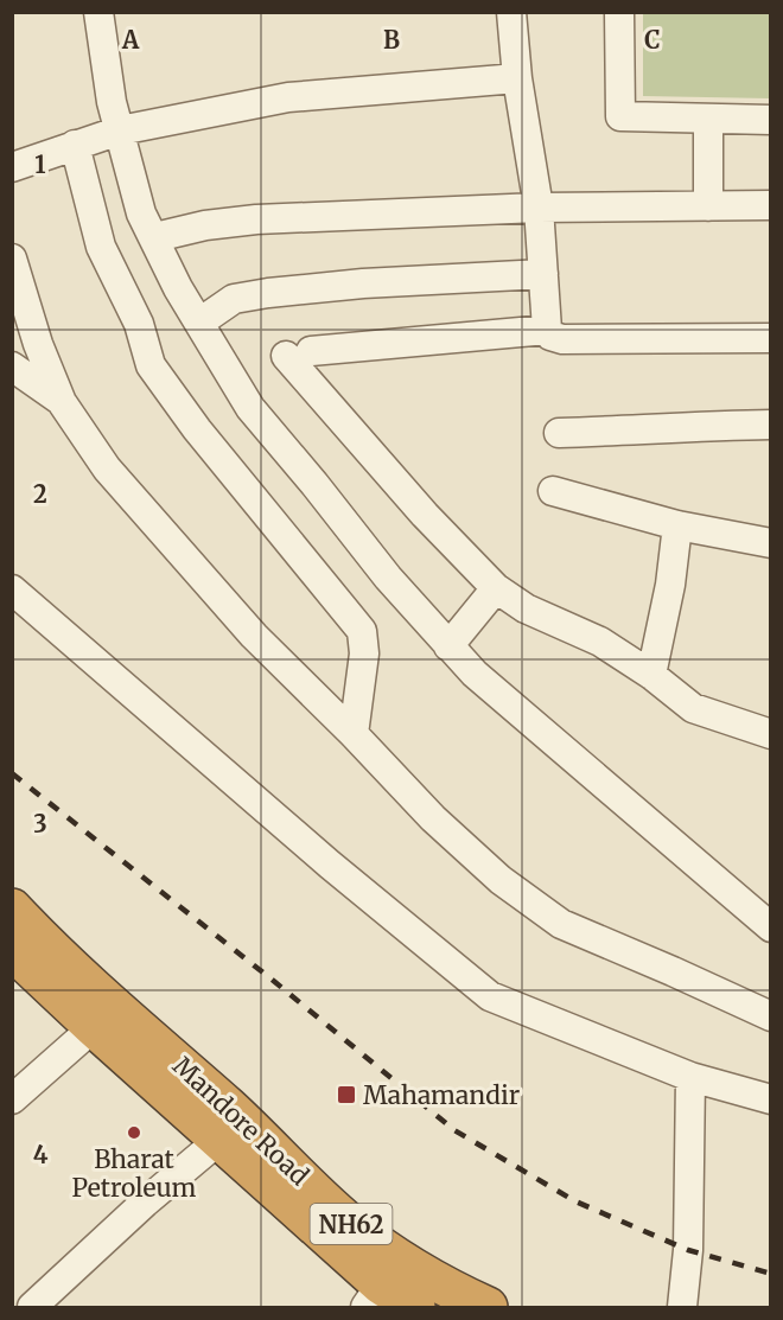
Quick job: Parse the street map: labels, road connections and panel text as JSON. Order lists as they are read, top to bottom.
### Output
{
  "streets": {
    "highway": ["Mandore Road", "NH62"]
  },
  "places": {
    "transit": ["Mahamandir"],
    "other": ["Bharat Petroleum"]
  },
  "grid": {
    "columns": ["A", "B", "C"],
    "rows": [
      "1",
      "2",
      "3",
      "4"
    ]
  }
}
